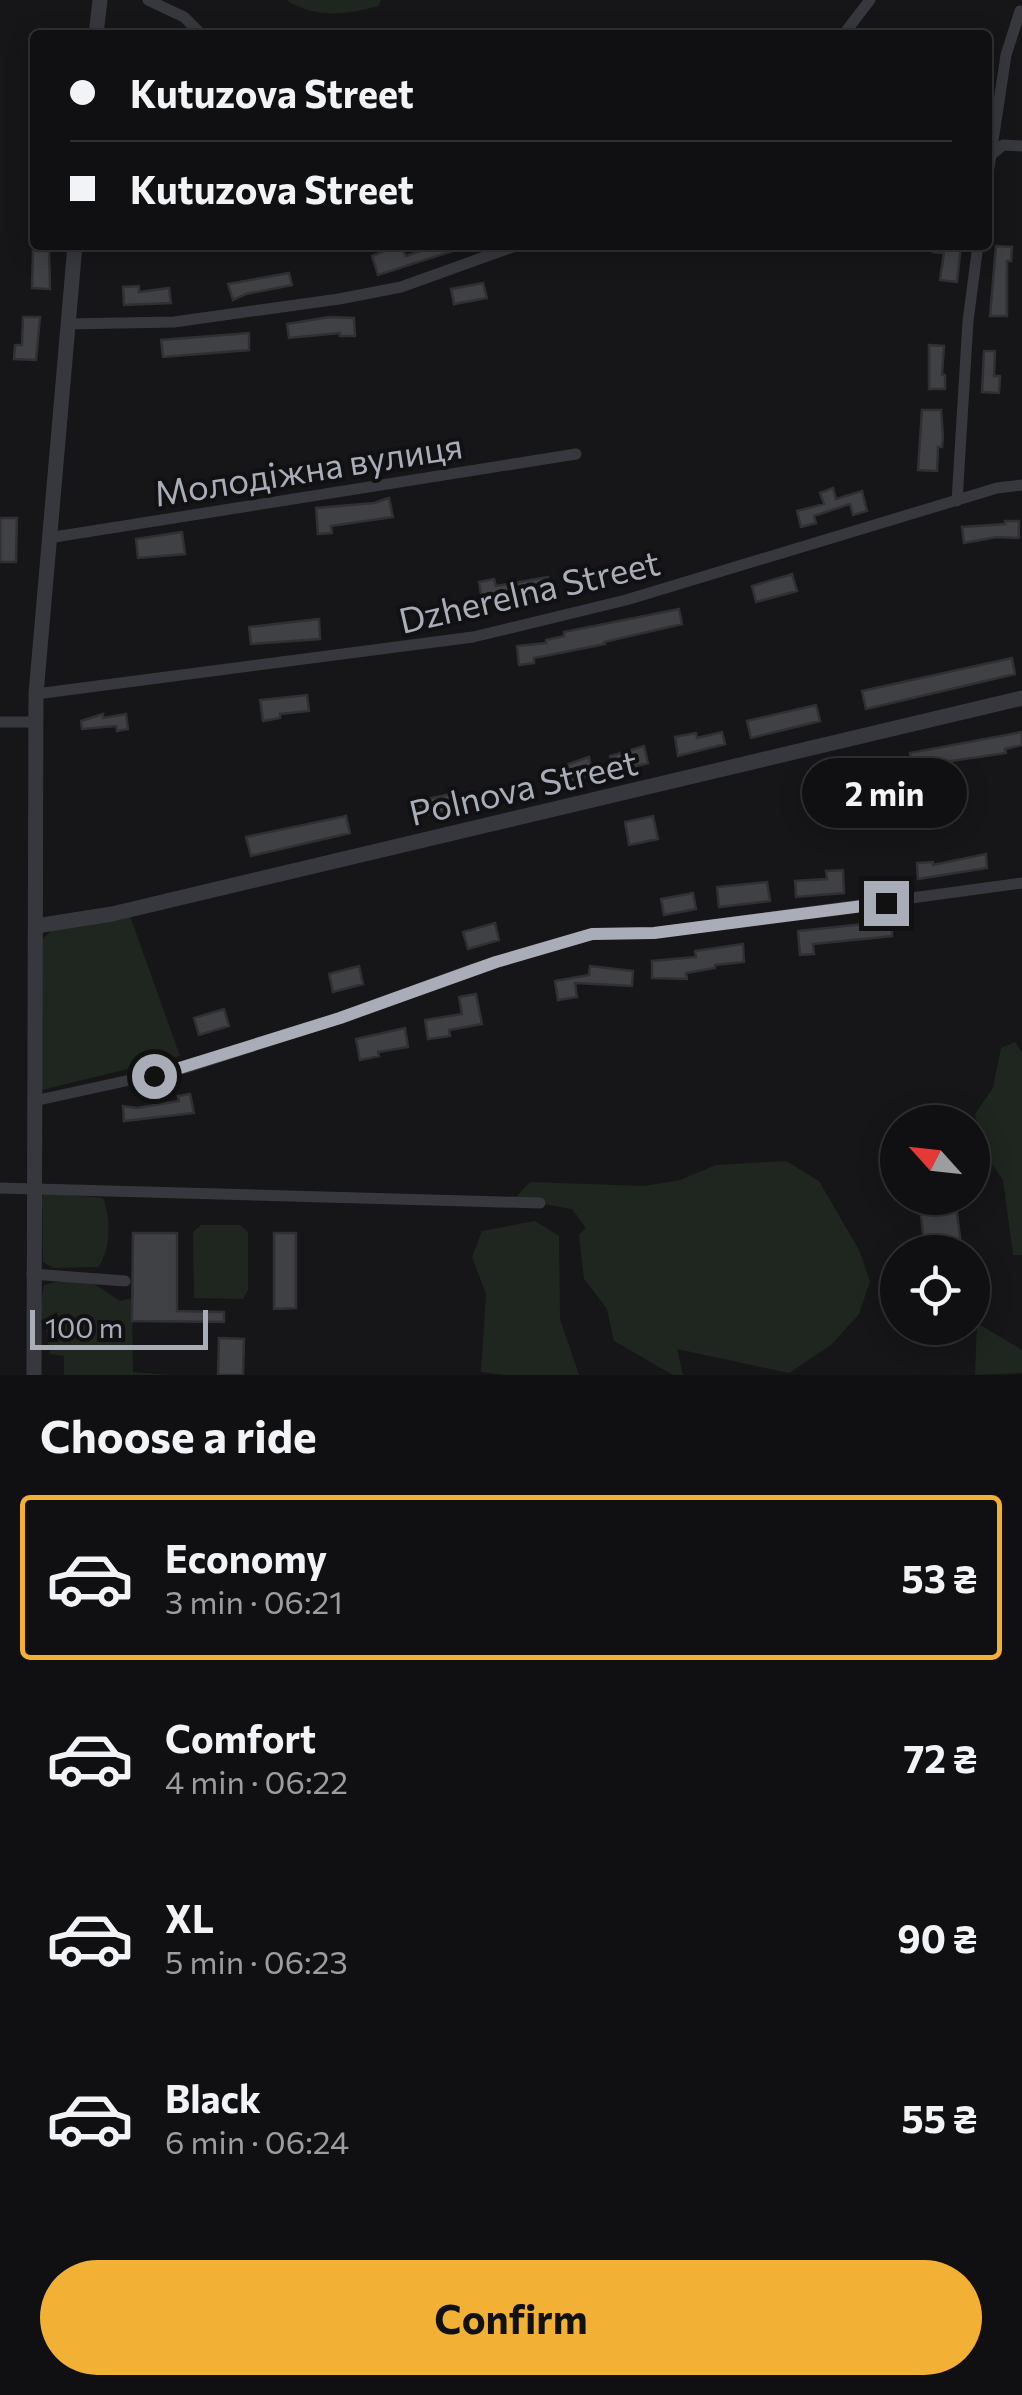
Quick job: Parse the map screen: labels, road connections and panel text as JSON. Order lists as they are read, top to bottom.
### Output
{
  "streets": {
    "street": ["Молодіжна вулиця", "Dzherelna Street", "Polnova Street"]
  },
  "scale_bar": "100 m",
  "north": "top left",
  "page": {
    "banner": ["Kutuzova Street", "Kutuzova Street"],
    "bubble": "2 min",
    "scale": "100 m",
    "heading": "Choose a ride",
    "list": [
      {
        "name": "Economy",
        "note": "3 min · 06:21",
        "value": "53 ₴"
      },
      {
        "name": "Comfort",
        "note": "4 min · 06:22",
        "value": "72 ₴"
      },
      {
        "name": "XL",
        "note": "5 min · 06:23",
        "value": "90 ₴"
      },
      {
        "name": "Black",
        "note": "6 min · 06:24",
        "value": "55 ₴"
      }
    ],
    "buttons": "Confirm"
  }
}
